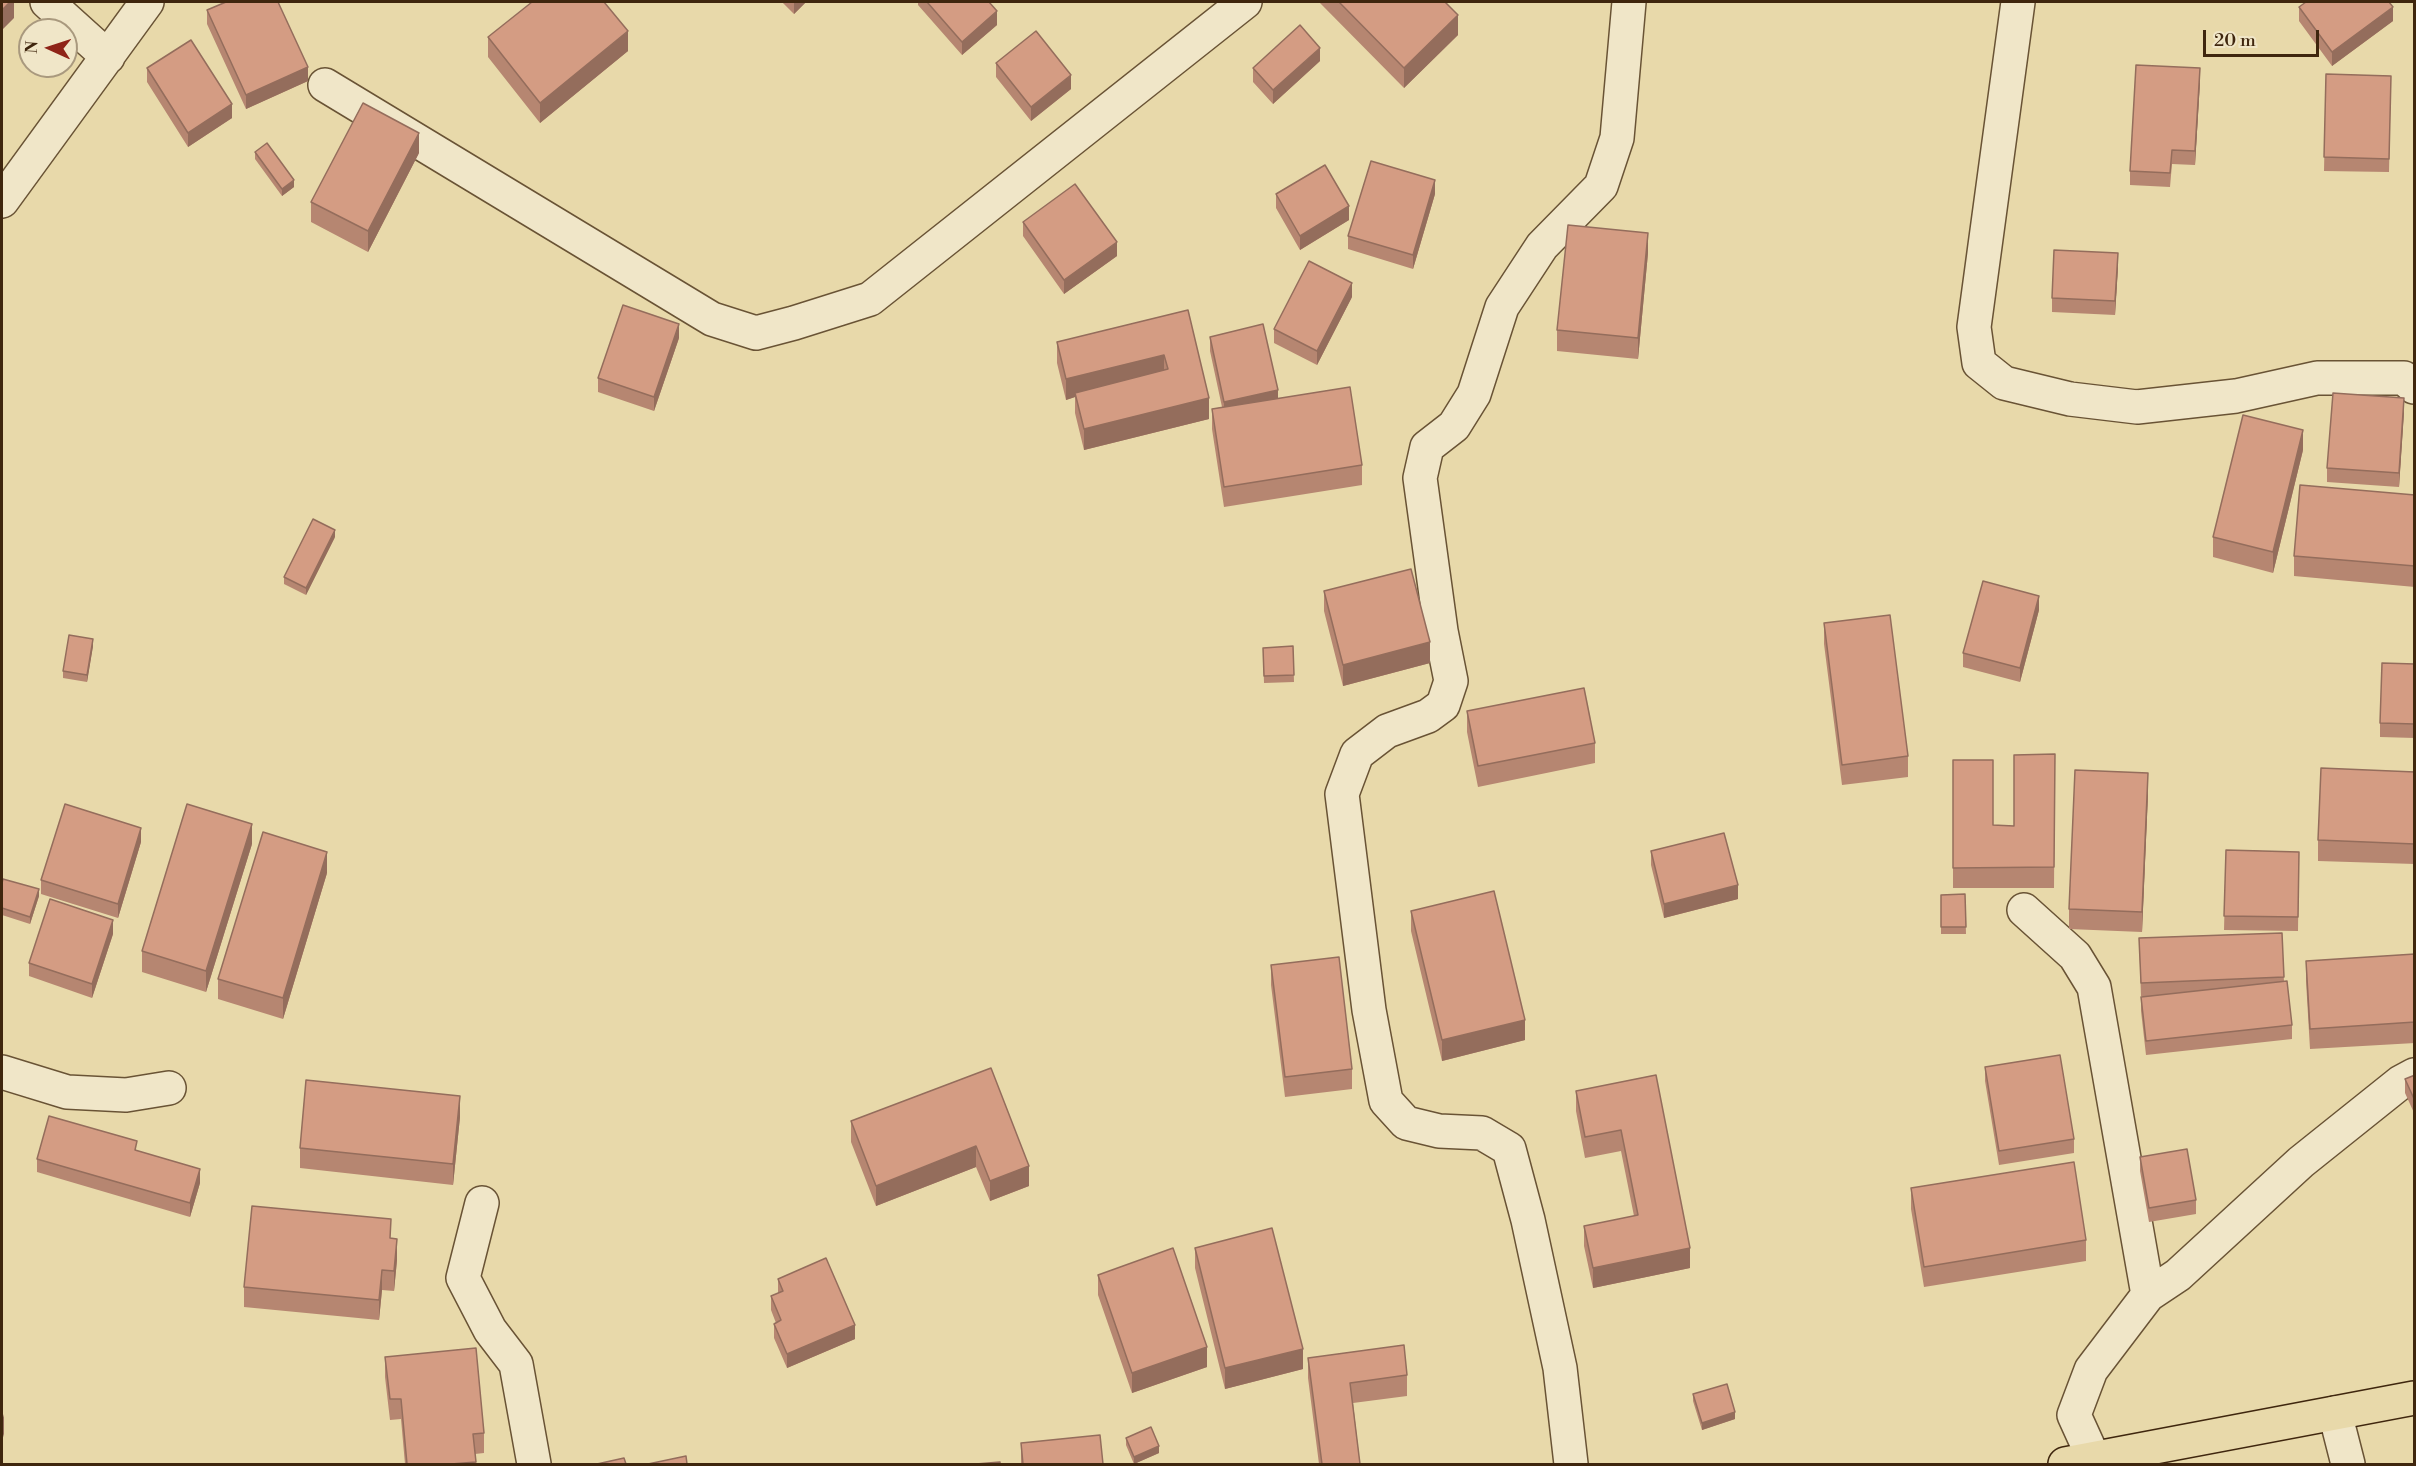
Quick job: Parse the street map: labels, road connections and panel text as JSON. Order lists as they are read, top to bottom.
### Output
{
  "scale_bar": "20 m",
  "north": "left"
}
